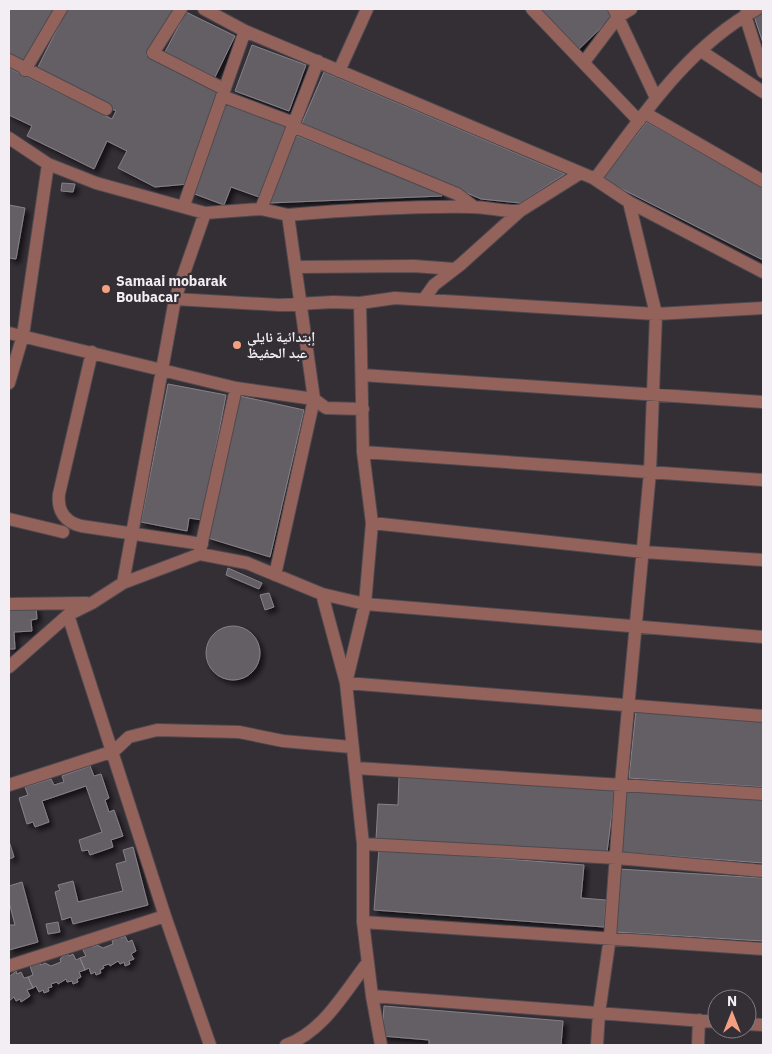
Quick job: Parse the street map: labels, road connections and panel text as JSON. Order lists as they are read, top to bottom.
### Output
{
  "places": ["Samaai mobarak Boubacar", "إبتدائية نايلي عبد الحفيظ"],
  "north": "top"
}
